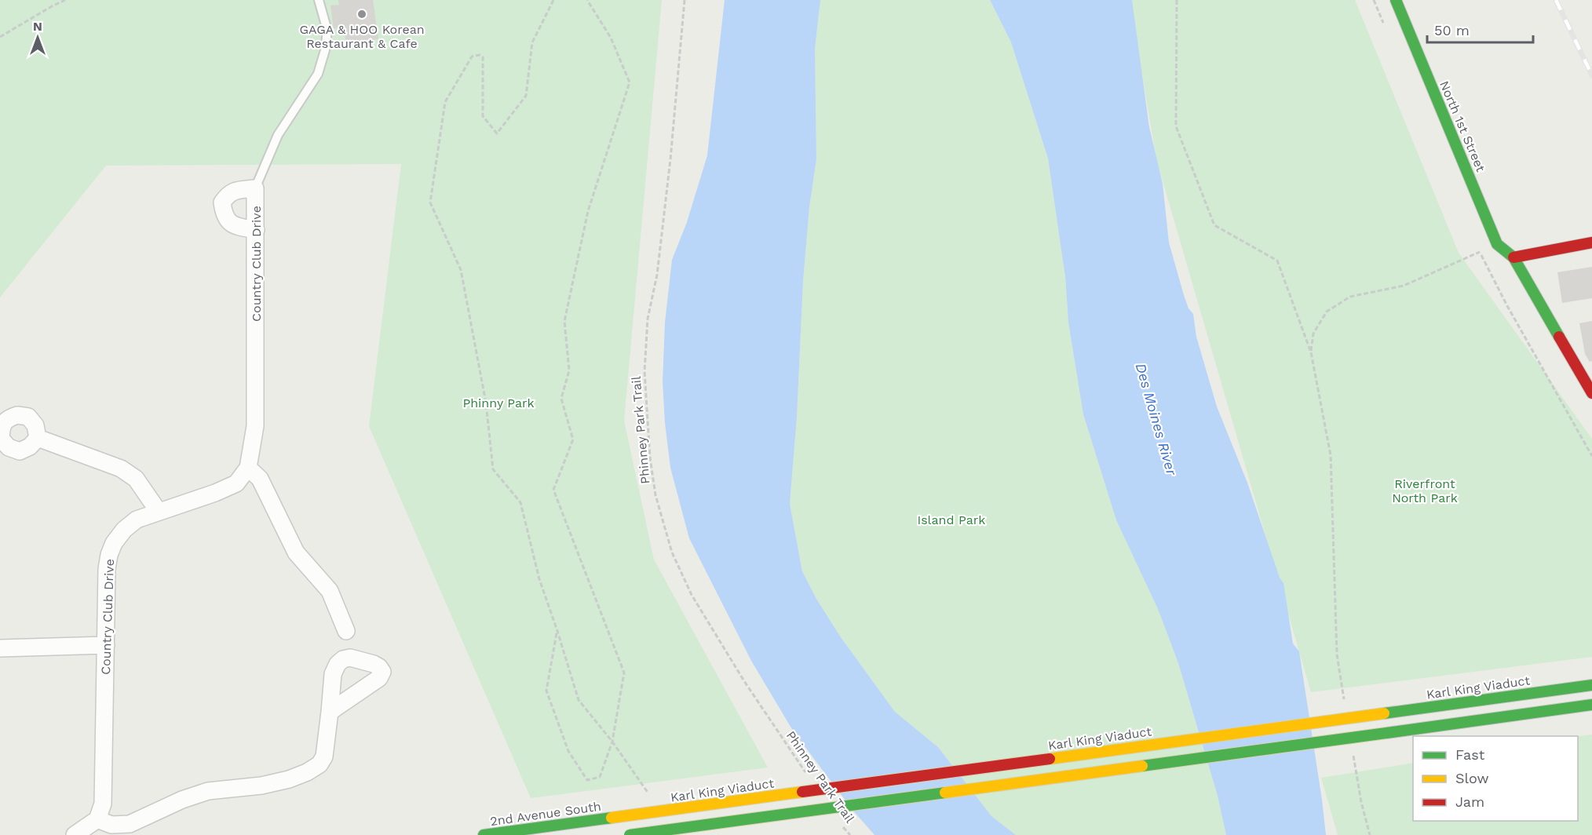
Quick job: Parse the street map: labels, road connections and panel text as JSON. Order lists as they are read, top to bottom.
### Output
{
  "streets": {
    "main road": ["North 1st Street", "Karl King Viaduct", "2nd Avenue South"],
    "street": ["Country Club Drive"],
    "path": ["Phinney Park Trail"]
  },
  "crossings": [
    ["Karl King Viaduct", "2nd Avenue South"]
  ],
  "water": ["Des Moines River"],
  "parks": ["Phinny Park", "Riverfront North Park", "Island Park"],
  "places": ["GAGA & HOO Korean Restaurant & Cafe"],
  "legend": ["Fast", "Slow", "Jam"],
  "scale_bar": "50 m",
  "north": "top"
}
